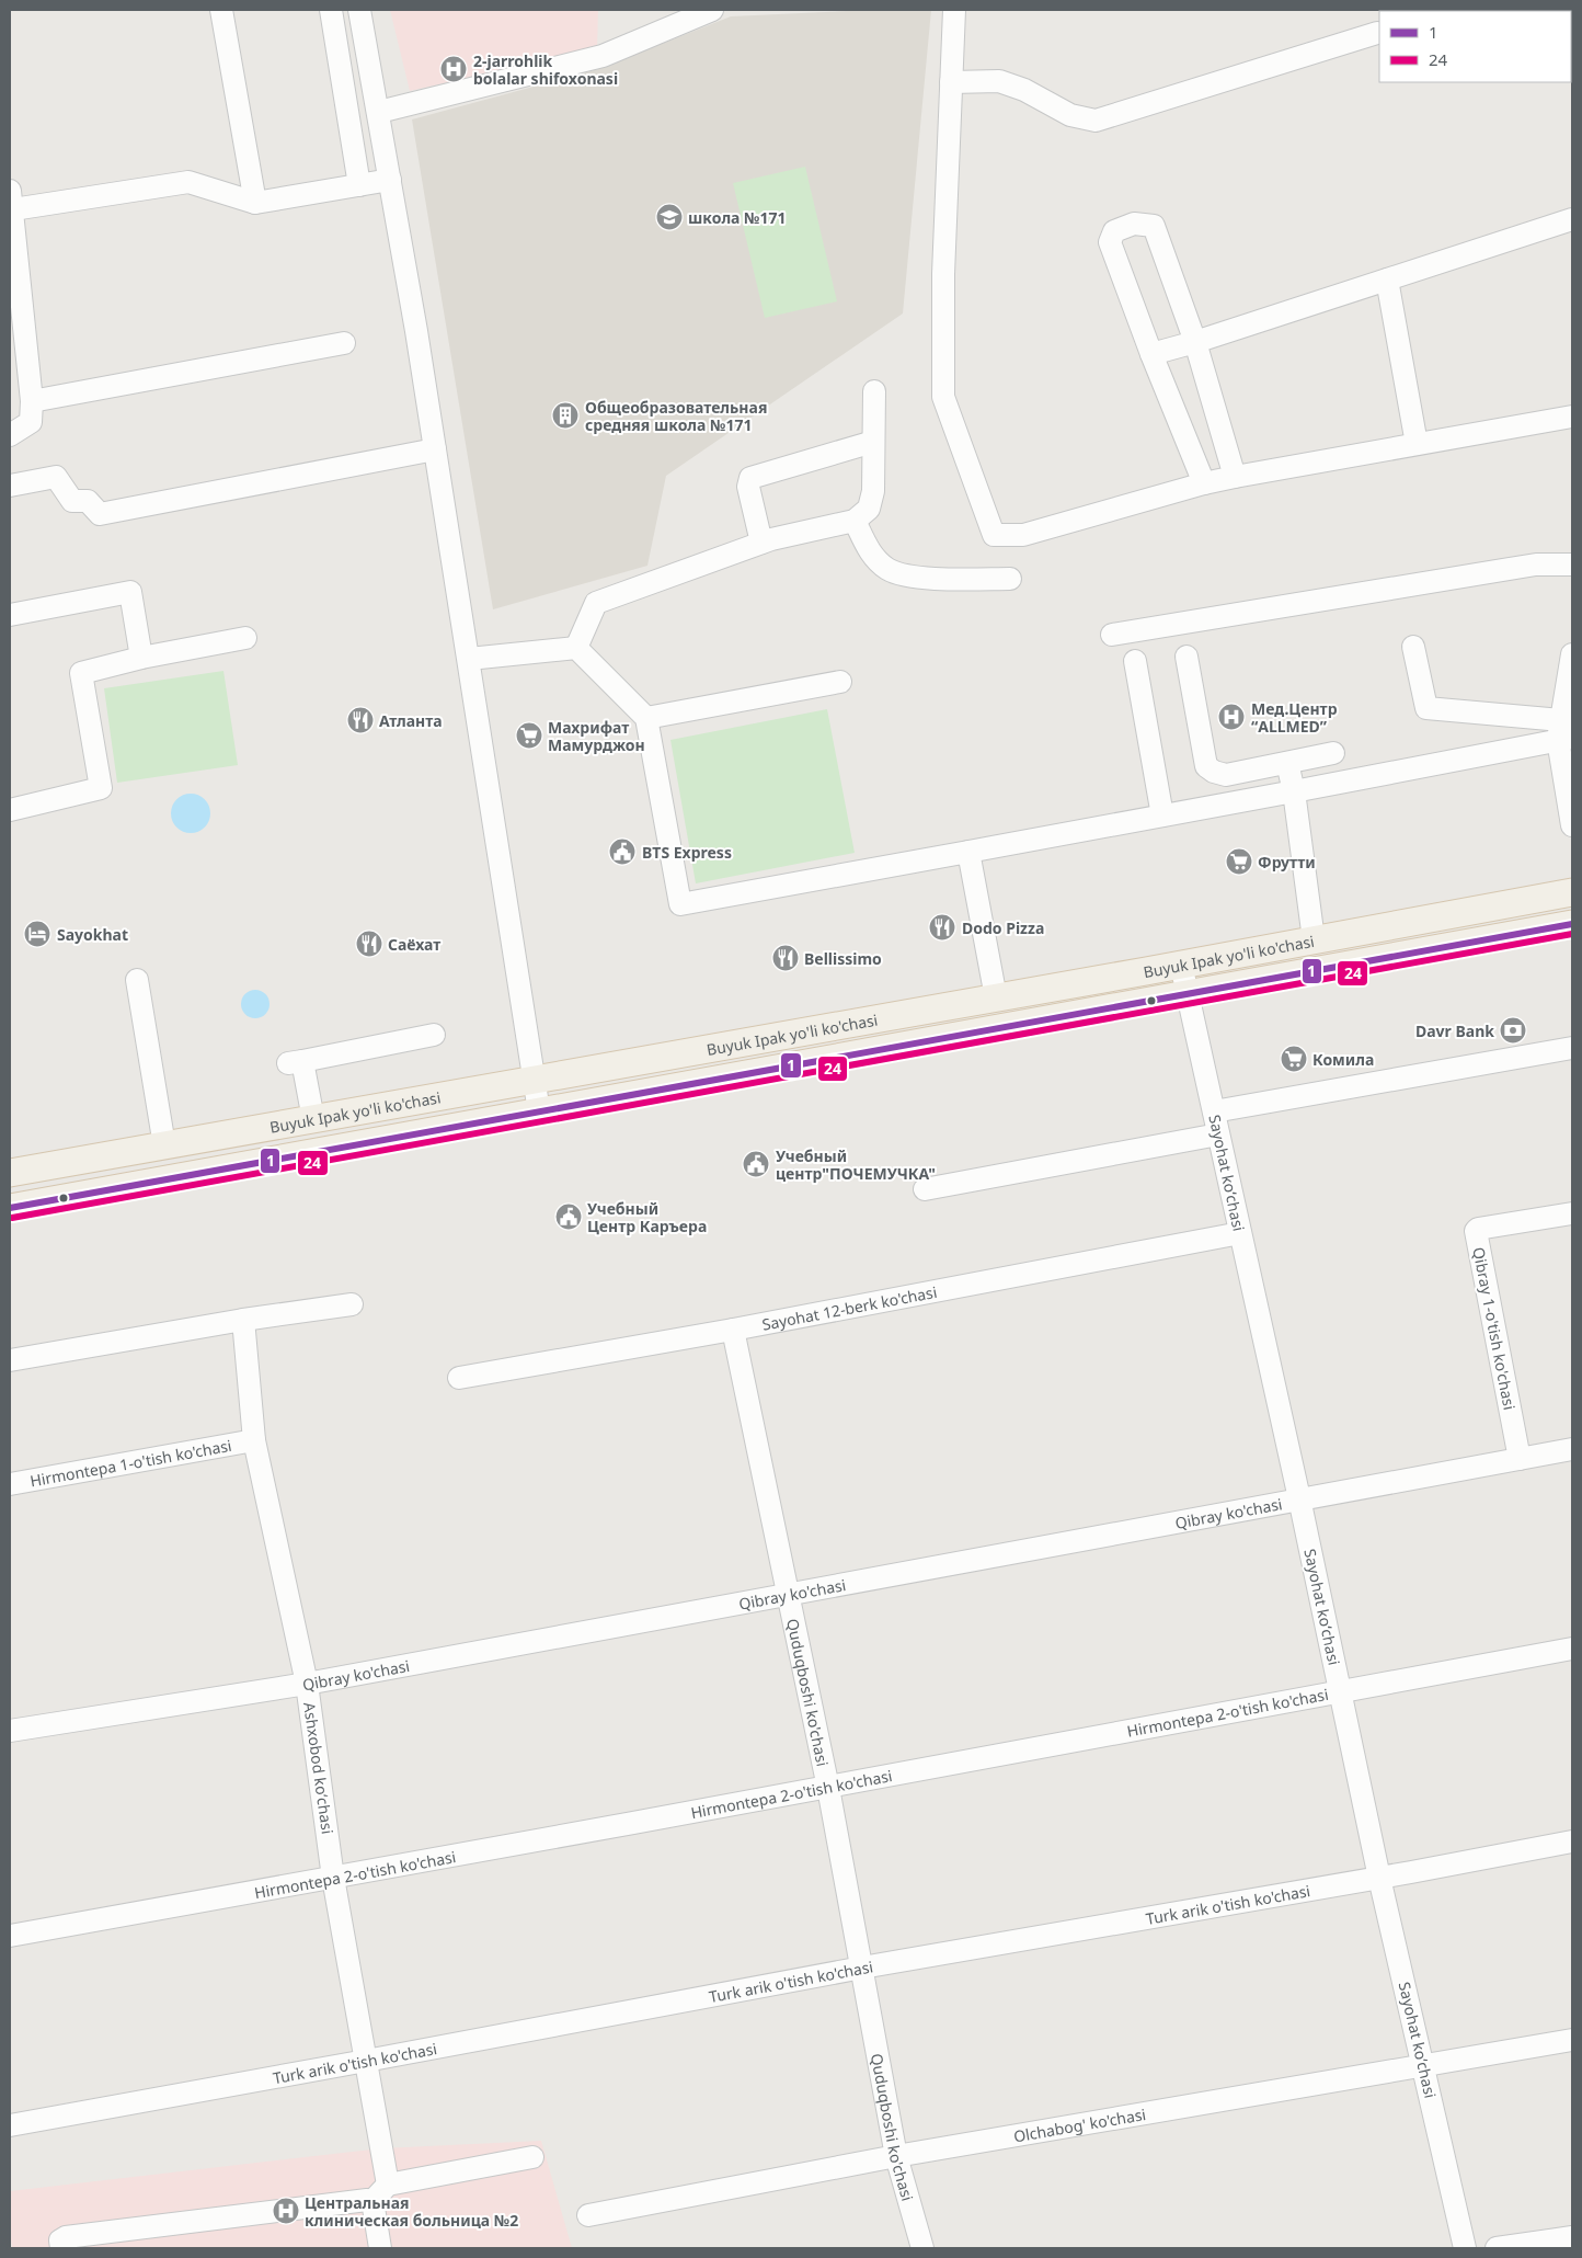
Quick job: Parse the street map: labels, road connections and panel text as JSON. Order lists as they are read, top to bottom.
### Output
{
  "streets": {
    "main road": ["Buyuk Ipak yo'li ko'chasi"],
    "street": [
      "Sayohat koʻchasi",
      "Sayohat 12-berk ko'chasi",
      "Qibray 1-o'tish ko'chasi",
      "Hirmontepa 1-o'tish ko'chasi",
      "Qibray ko'chasi",
      "Quduqboshi ko'chasi",
      "Hirmontepa 2-o'tish ko'chasi",
      "Ashxobod koʻchasi",
      "Turk arik o'tish ko'chasi",
      "Olchabog' ko'chasi"
    ]
  },
  "crossings": [
    ["Buyuk Ipak yo'li ko'chasi", "Sayohat koʻchasi"],
    ["Sayohat koʻchasi", "Sayohat 12-berk ko'chasi"],
    ["Sayohat koʻchasi", "Qibray ko'chasi"],
    ["Sayohat koʻchasi", "Hirmontepa 2-o'tish ko'chasi"],
    ["Sayohat koʻchasi", "Turk arik o'tish ko'chasi"],
    ["Sayohat koʻchasi", "Olchabog' ko'chasi"],
    ["Sayohat 12-berk ko'chasi", "Quduqboshi ko'chasi"],
    ["Qibray 1-o'tish ko'chasi", "Qibray ko'chasi"],
    ["Hirmontepa 1-o'tish ko'chasi", "Ashxobod koʻchasi"],
    ["Qibray ko'chasi", "Quduqboshi ko'chasi"],
    ["Qibray ko'chasi", "Ashxobod koʻchasi"],
    ["Quduqboshi ko'chasi", "Hirmontepa 2-o'tish ko'chasi"],
    ["Quduqboshi ko'chasi", "Turk arik o'tish ko'chasi"],
    ["Quduqboshi ko'chasi", "Olchabog' ko'chasi"],
    ["Hirmontepa 2-o'tish ko'chasi", "Ashxobod koʻchasi"],
    ["Ashxobod koʻchasi", "Turk arik o'tish ko'chasi"]
  ],
  "places": {
    "hospital": ["2-jarrohlik bolalar shifoxonasi", "Мед.Центр “ALLMED”", "Центральная клиническая больница №2"],
    "school or university": ["школа №171"],
    "building": ["Общеобразовательная средняя школа №171"],
    "restaurant": [
      "Атланта",
      "Dodo Pizza",
      "Саёхат",
      "Bellissimo"
    ],
    "supermarket": ["Махрифат Мамурджон", "Фрутти", "Комила"],
    "public building": ["BTS Express", "Учебный центр\"ПОЧЕМУЧКА\"", "Учебный Центр Каръера"],
    "hotel": ["Sayokhat"],
    "bank": ["Davr Bank"]
  },
  "lines": ["transit line 1", "transit line 24"],
  "legend": ["1", "24"]
}
